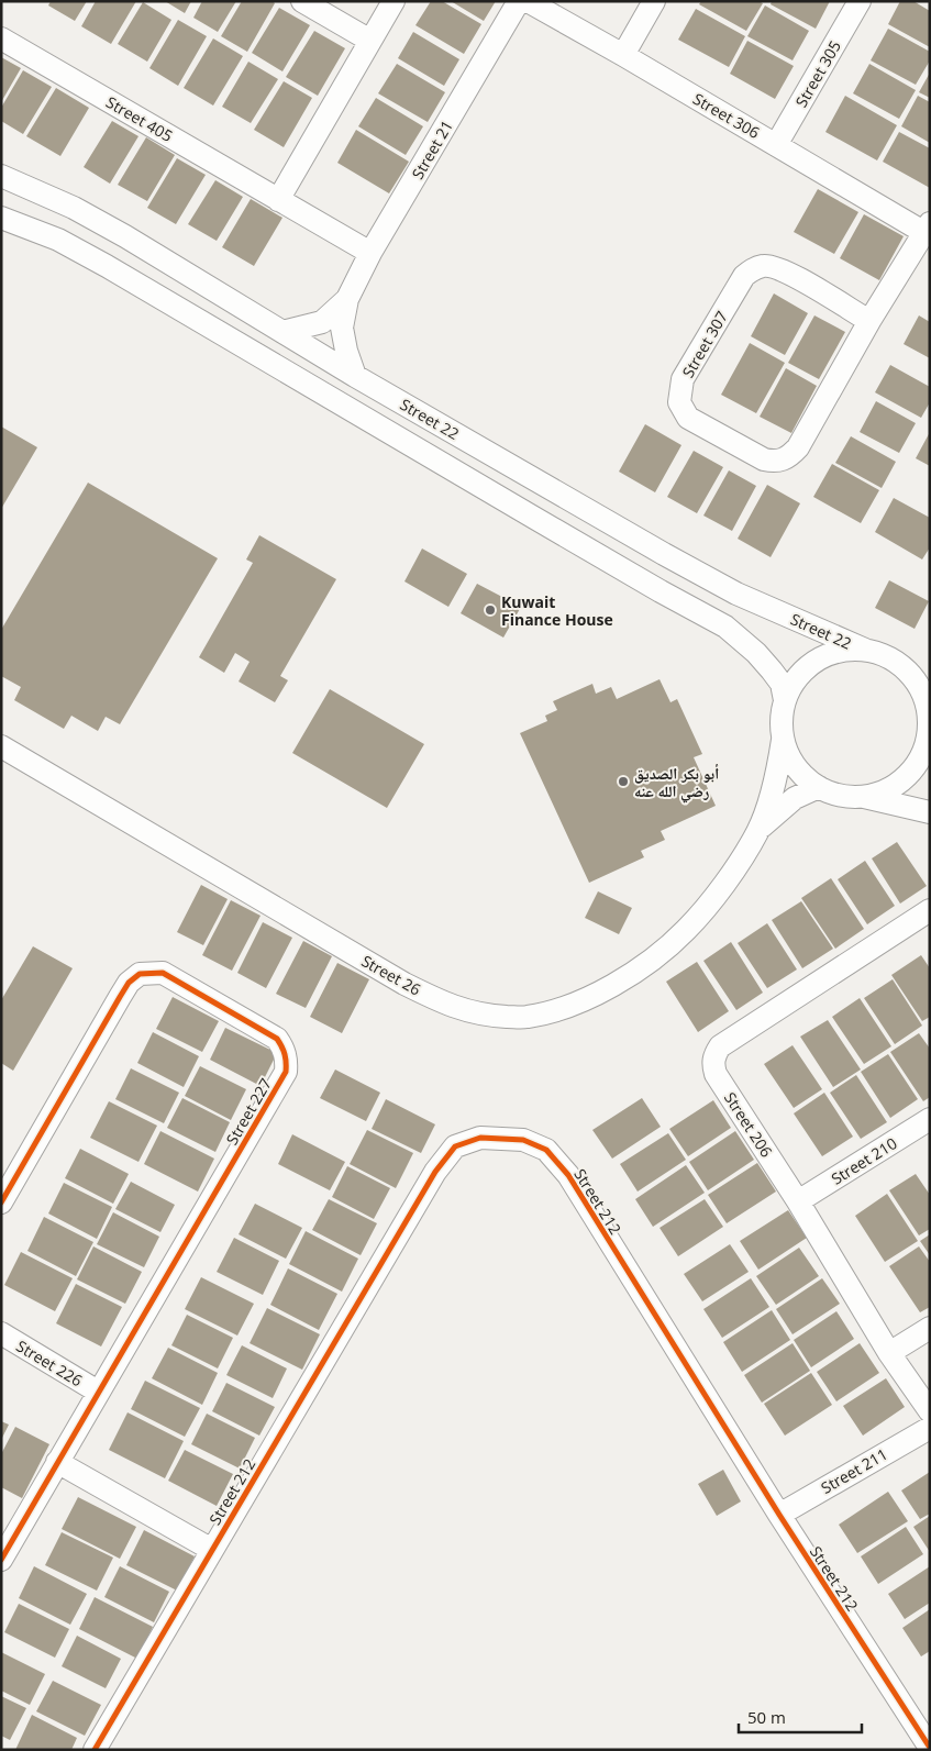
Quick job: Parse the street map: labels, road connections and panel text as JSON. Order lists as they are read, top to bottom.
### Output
{
  "streets": {
    "street": [
      "Street 305",
      "Street 306",
      "Street 405",
      "Street 21",
      "Street 307",
      "Street 22",
      "Street 26",
      "Street 227",
      "Street 206",
      "Street 210",
      "Street 212",
      "Street 226",
      "Street 211"
    ]
  },
  "crossings": [
    ["Street 305", "Street 306"],
    ["Street 306", "Street 307"],
    ["Street 405", "Street 21"],
    ["Street 21", "Street 22"],
    ["Street 22", "Street 26"],
    ["Street 227", "Street 226"],
    ["Street 206", "Street 210"],
    ["Street 212", "Street 211"]
  ],
  "places": ["Kuwait Finance House", "أبو بكر الصديق رضي الله عنه"],
  "scale_bar": "50 m"
}
